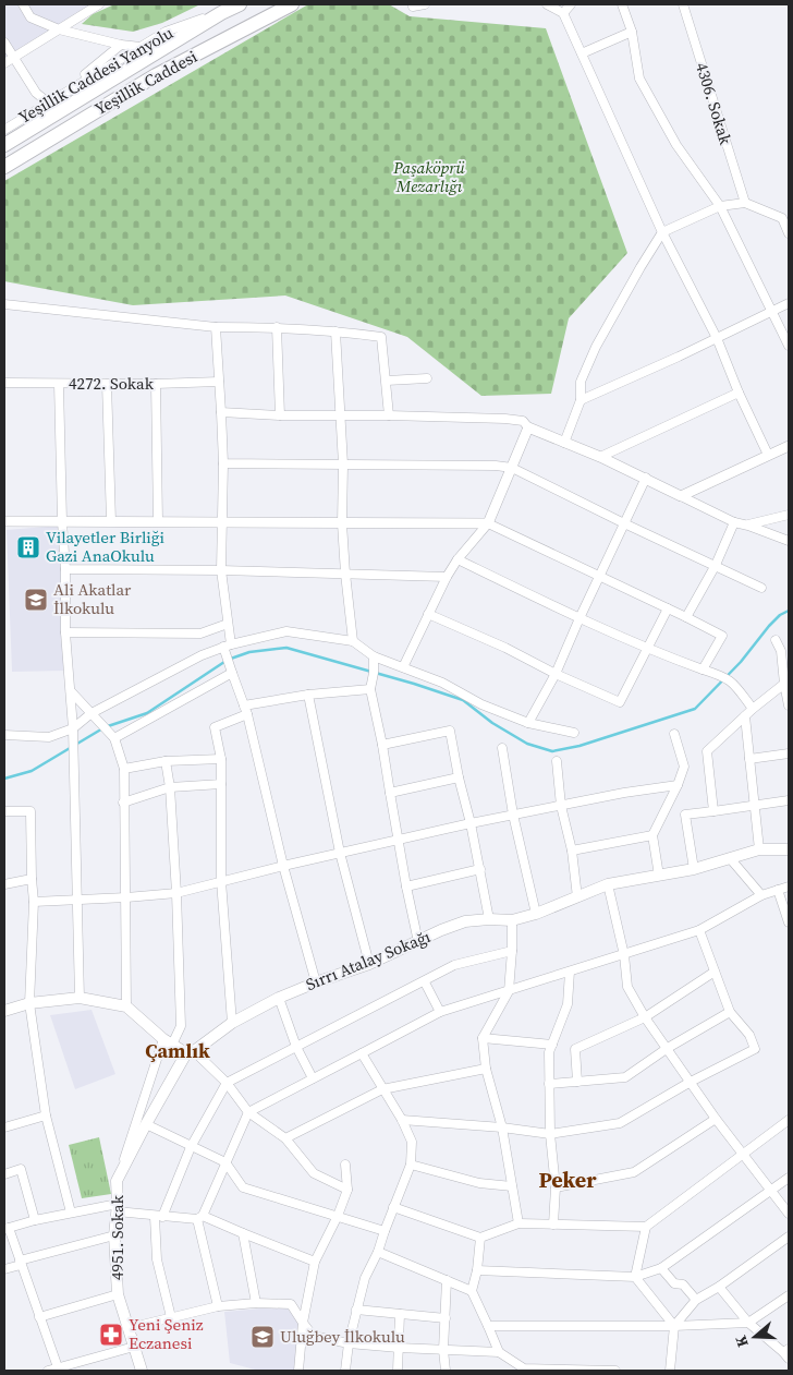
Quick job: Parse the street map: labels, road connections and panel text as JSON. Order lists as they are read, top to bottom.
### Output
{
  "streets": {
    "highway": ["Yeşillik Caddesi"],
    "main road": ["Sırrı Atalay Sokağı", "4951. Sokak"],
    "street": ["Yeşillik Caddesi Yanyolu", "4306. Sokak", "4272. Sokak"]
  },
  "crossings": [
    ["Yeşillik Caddesi Yanyolu", "Yeşillik Caddesi"],
    ["Sırrı Atalay Sokağı", "4951. Sokak"]
  ],
  "districts": ["Çamlık", "Peker"],
  "parks": ["Paşaköprü Mezarlığı"],
  "places": {
    "building": ["Vilayetler Birliği Gazi AnaOkulu"],
    "school or university": ["Ali Akatlar İlkokulu", "Uluğbey İlkokulu"],
    "pharmacy": ["Yeni Şeniz Eczanesi"]
  },
  "north": "left"
}
